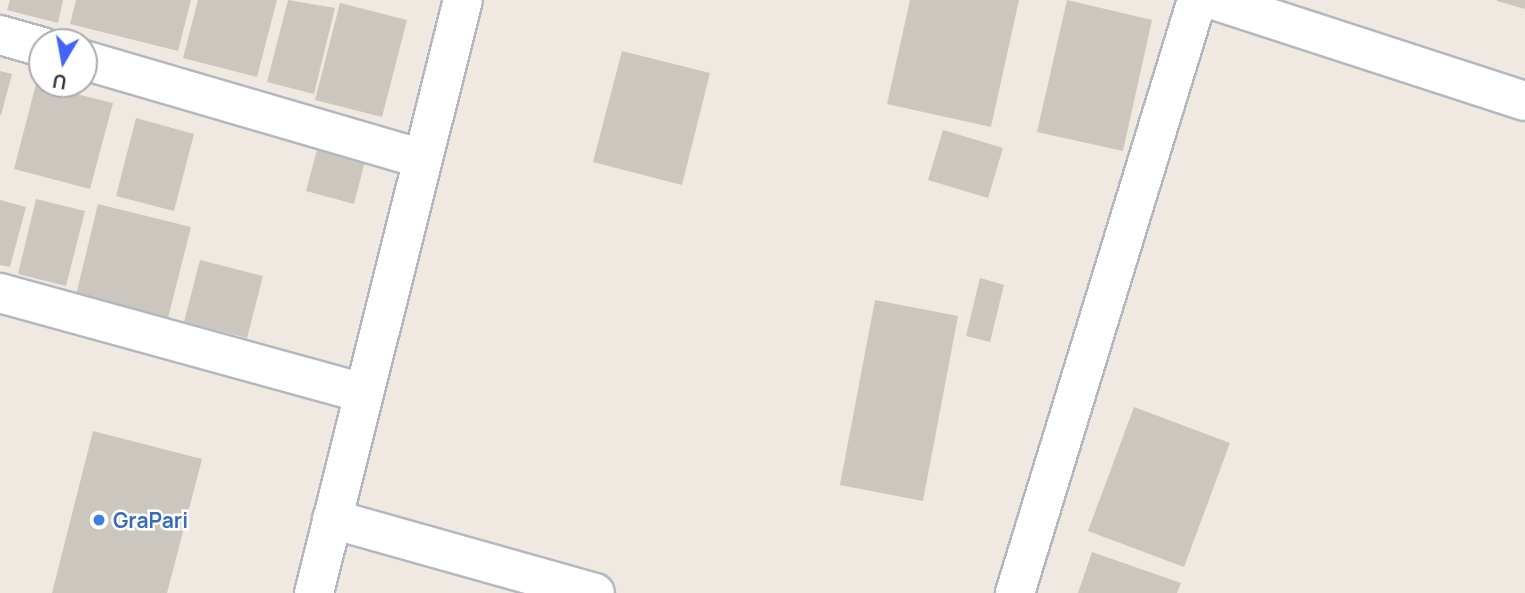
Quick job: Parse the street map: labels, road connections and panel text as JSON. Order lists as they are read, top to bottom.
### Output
{
  "places": ["GraPari"],
  "north": "bottom"
}
